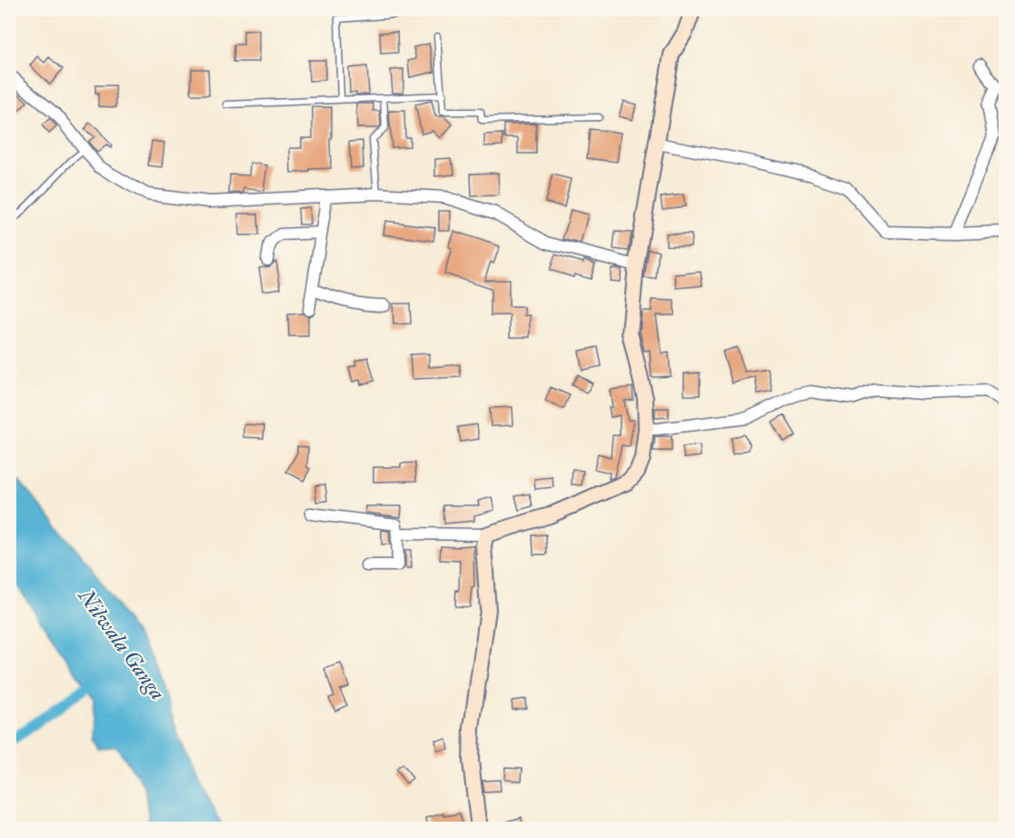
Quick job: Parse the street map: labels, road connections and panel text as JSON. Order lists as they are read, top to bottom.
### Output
{
  "water": ["Nilwala Ganga"]
}
